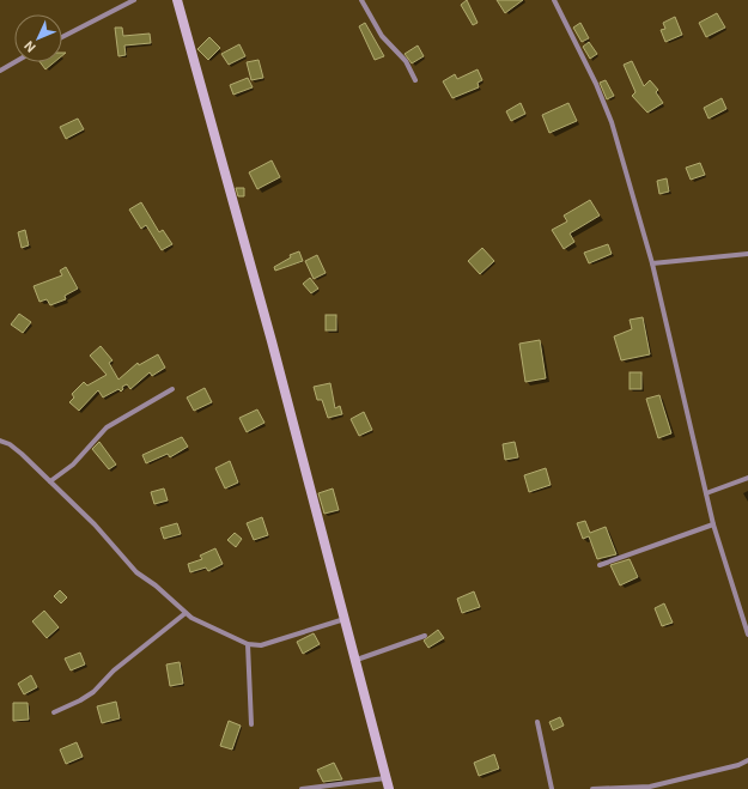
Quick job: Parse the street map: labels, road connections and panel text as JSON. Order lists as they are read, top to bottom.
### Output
{
  "north": "bottom left"
}
